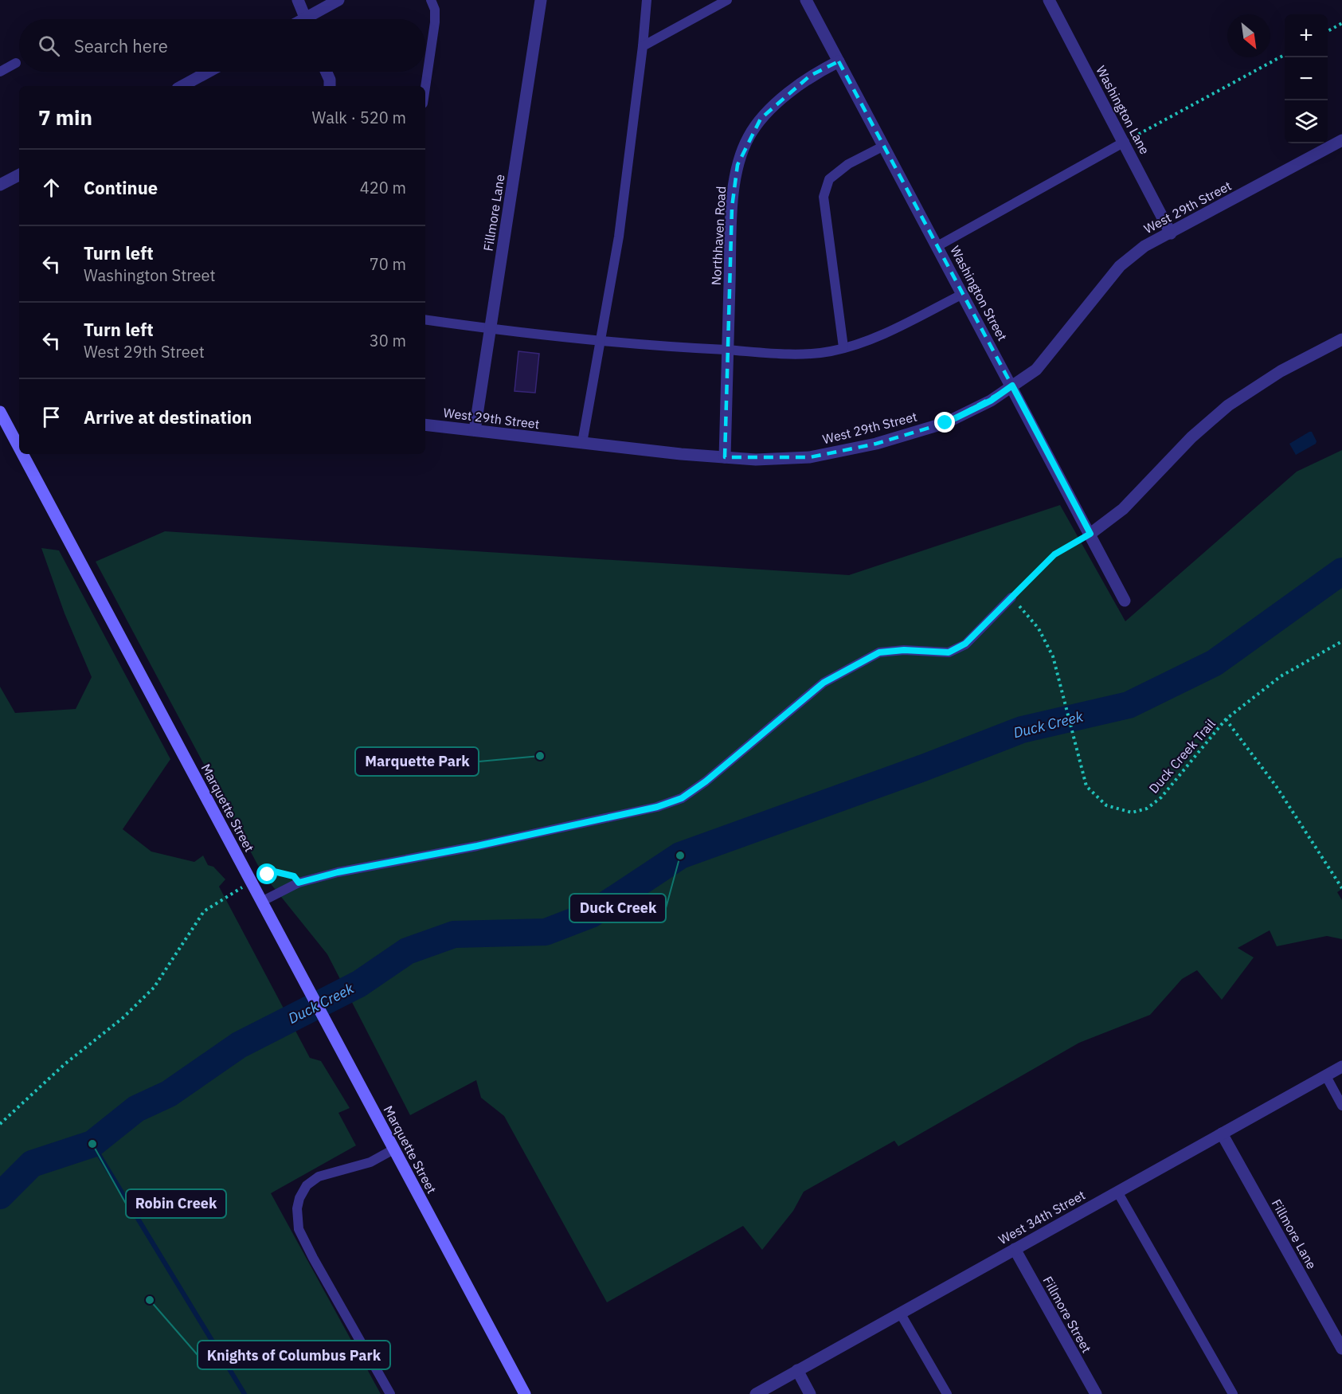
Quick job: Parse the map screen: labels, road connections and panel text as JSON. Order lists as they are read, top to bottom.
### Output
{
  "streets": {
    "main road": ["Marquette Street"],
    "street": [
      "Washington Lane",
      "West 29th Street",
      "Fillmore Lane",
      "Northhaven Road",
      "Washington Street",
      "West 34th Street",
      "Fillmore Street"
    ],
    "path": ["Duck Creek Trail"]
  },
  "crossings": [
    ["Washington Lane", "West 29th Street"],
    ["West 29th Street", "Fillmore Lane"],
    ["West 29th Street", "Northhaven Road"],
    ["West 29th Street", "Washington Street"],
    ["Fillmore Lane", "West 34th Street"],
    ["Northhaven Road", "Washington Street"],
    ["West 34th Street", "Fillmore Street"]
  ],
  "water": ["Duck Creek"],
  "places": [
    "Marquette Park",
    "Duck Creek",
    "Robin Creek",
    "Knights of Columbus Park"
  ],
  "north": "bottom right",
  "page": {
    "map_buttons": ["+", "−"],
    "search": "Search here",
    "heading": ["7 min", "Walk · 520 m"],
    "list": [
      ["Continue", "420 m"],
      ["Turn left", "Washington Street", "70 m"],
      ["Turn left", "West 29th Street", "30 m"],
      "Arrive at destination"
    ]
  }
}
